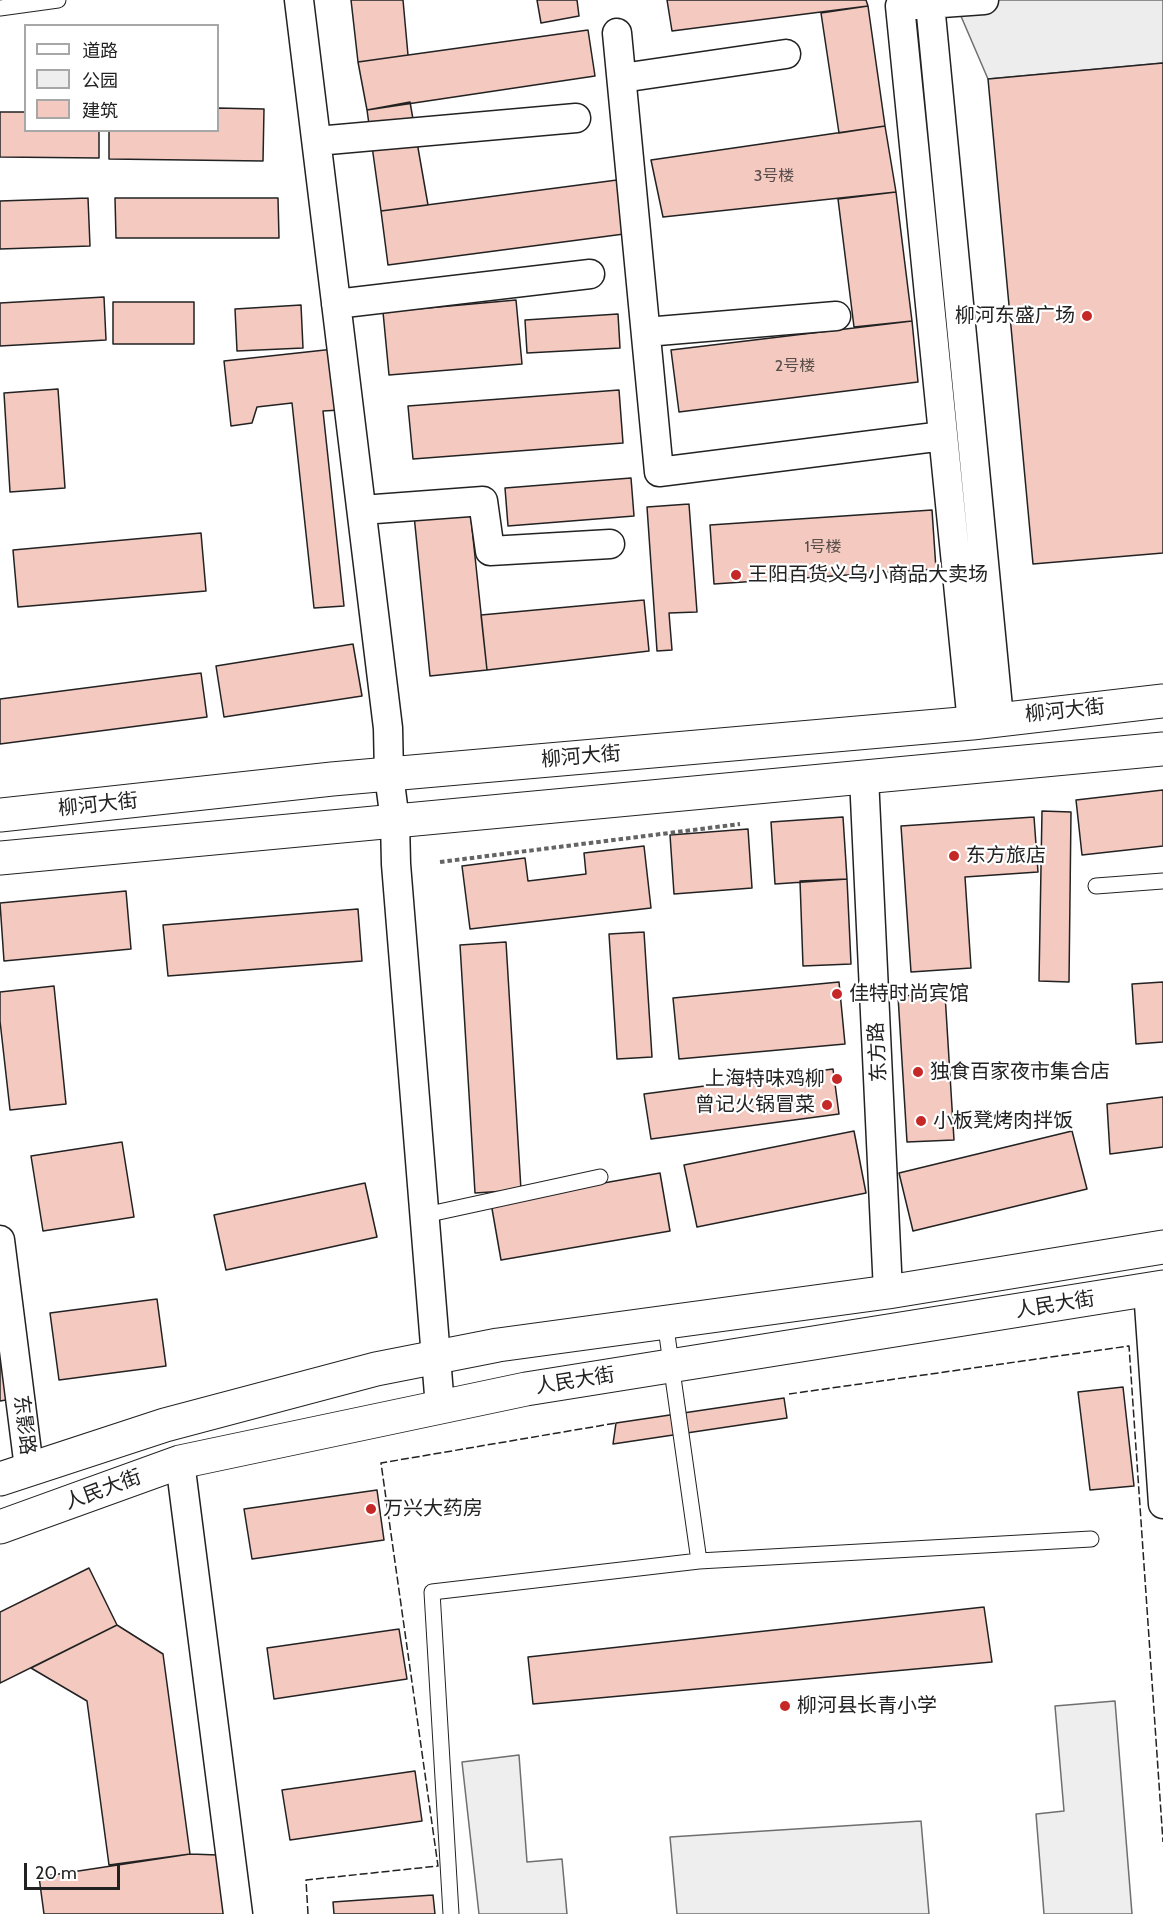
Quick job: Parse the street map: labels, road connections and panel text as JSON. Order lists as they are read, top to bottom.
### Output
{
  "streets": {
    "street": [
      "柳河大街",
      "东方路",
      "人民大街",
      "东影路"
    ]
  },
  "crossings": [
    ["东方路", "人民大街"],
    ["人民大街", "东影路"]
  ],
  "places": [
    "柳河东盛广场",
    "王阳百货义乌小商品大卖场",
    "东方旅店",
    "佳特时尚宾馆",
    "独食百家夜市集合店",
    "上海特味鸡柳",
    "曾记火锅冒菜",
    "小板凳烤肉拌饭",
    "万兴大药房",
    "柳河县长青小学"
  ],
  "house_numbers": ["3号楼", "2号楼", "1号楼"],
  "legend": ["道路", "公园", "建筑"],
  "scale_bar": "20 m"
}
